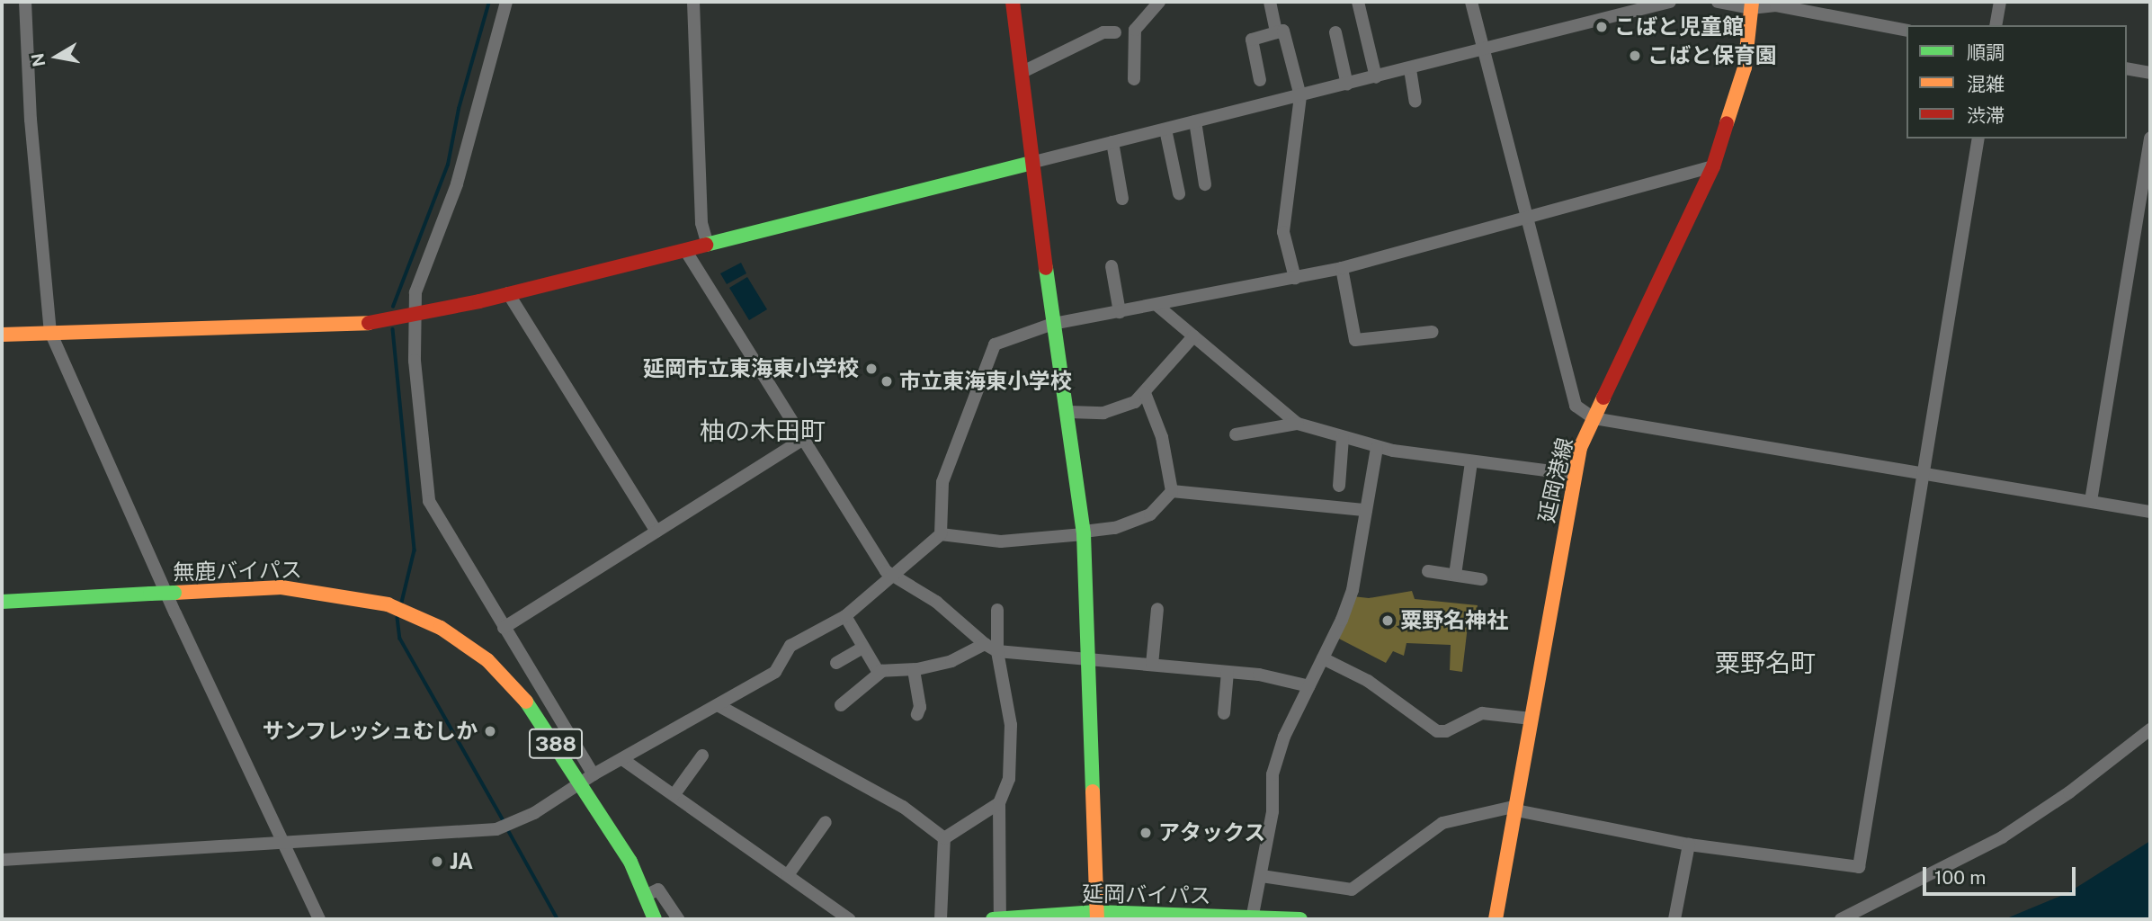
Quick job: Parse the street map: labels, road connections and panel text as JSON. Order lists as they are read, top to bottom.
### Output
{
  "streets": {
    "main road": [
      "延岡港線",
      "無鹿バイパス",
      "388",
      "延岡バイパス"
    ]
  },
  "crossings": [
    ["無鹿バイパス", "388"]
  ],
  "districts": ["柚の木田町", "粟野名町"],
  "places": [
    "こばと児童館",
    "こばと保育園",
    "延岡市立東海東小学校",
    "市立東海東小学校",
    "粟野名神社",
    "サンフレッシュむしか",
    "アタックス",
    "JA"
  ],
  "legend": ["順調", "混雑", "渋滞"],
  "scale_bar": "100 m",
  "north": "left"
}
